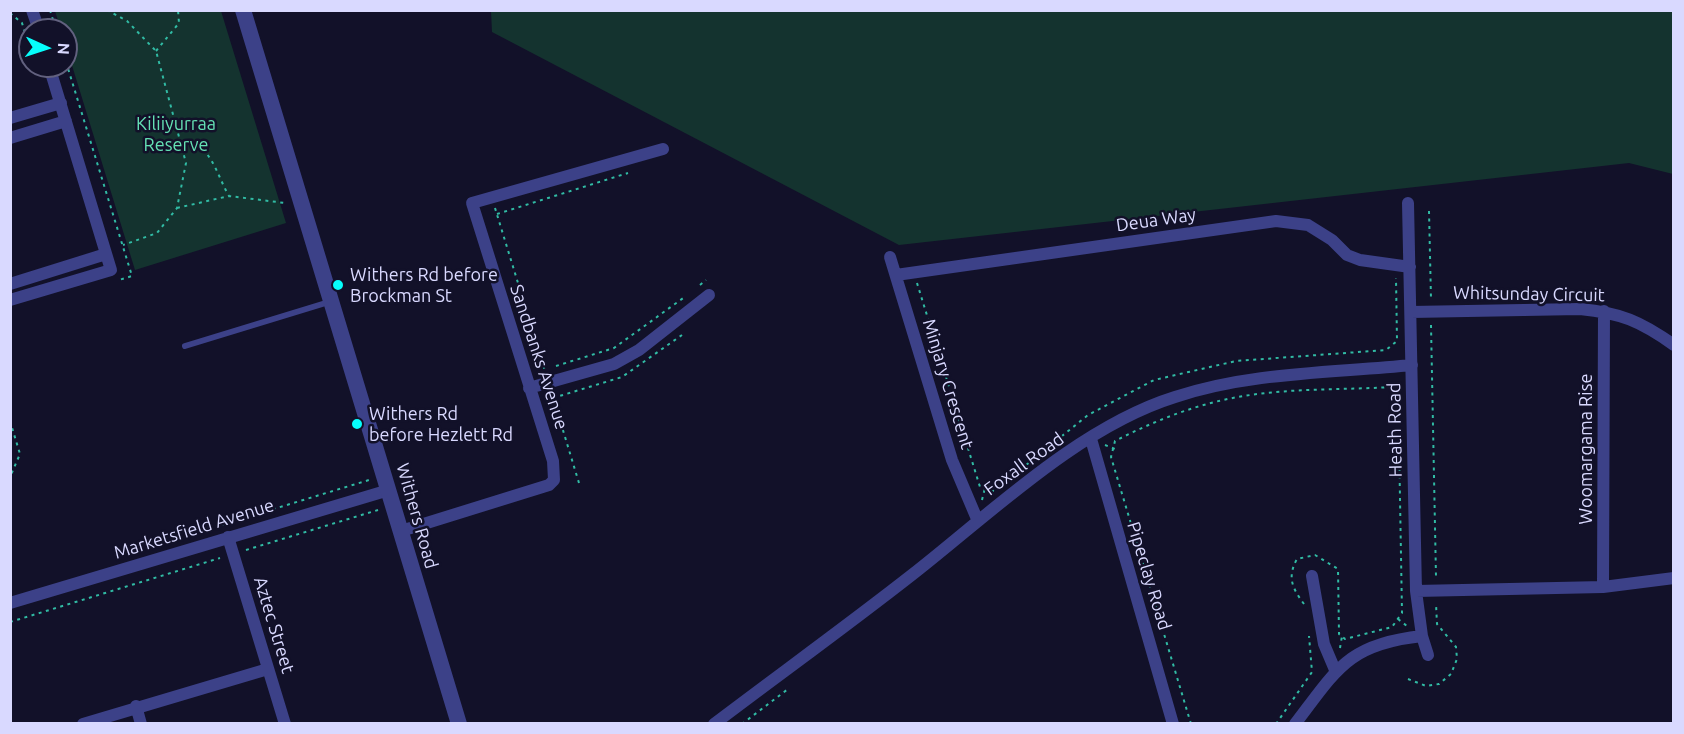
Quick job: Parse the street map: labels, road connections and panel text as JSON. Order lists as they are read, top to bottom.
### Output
{
  "streets": {
    "street": [
      "Deua Way",
      "Whitsunday Circuit",
      "Sandbanks Avenue",
      "Minjary Crescent",
      "Heath Road",
      "Woomargama Rise",
      "Foxall Road",
      "Withers Road",
      "Marketsfield Avenue",
      "Pipeclay Road",
      "Aztec Street"
    ]
  },
  "crossings": [
    ["Deua Way", "Minjary Crescent"],
    ["Deua Way", "Heath Road"],
    ["Whitsunday Circuit", "Heath Road"],
    ["Whitsunday Circuit", "Woomargama Rise"],
    ["Sandbanks Avenue", "Withers Road"],
    ["Minjary Crescent", "Foxall Road"],
    ["Heath Road", "Foxall Road"],
    ["Foxall Road", "Pipeclay Road"],
    ["Withers Road", "Marketsfield Avenue"],
    ["Marketsfield Avenue", "Aztec Street"]
  ],
  "parks": ["Kiliiyurraa Reserve"],
  "places": ["Withers Rd before Brockman St", "Withers Rd before Hezlett Rd"],
  "north": "right"
}
